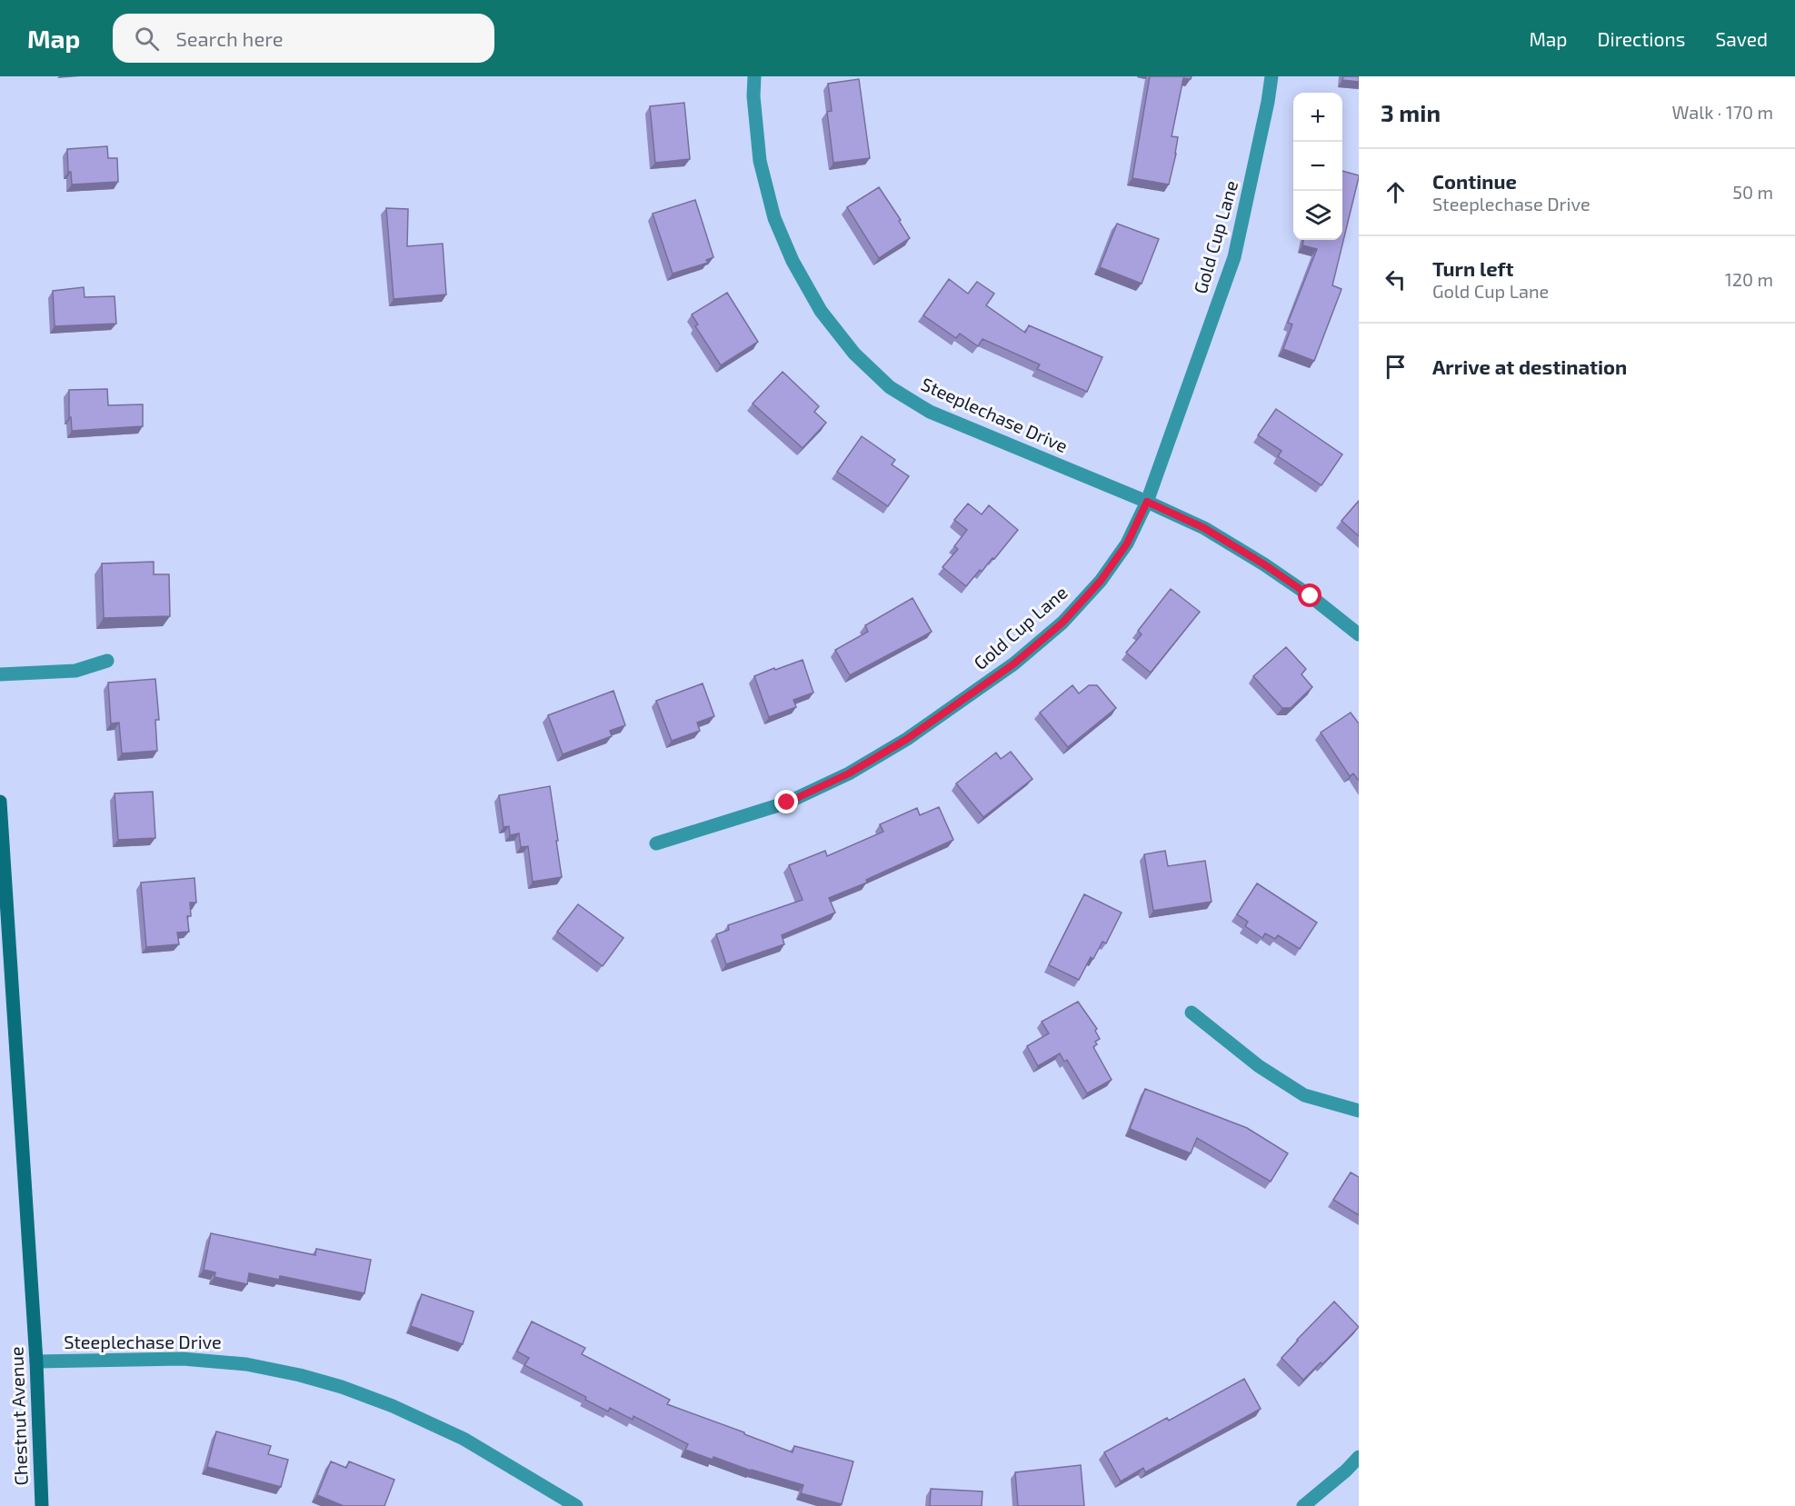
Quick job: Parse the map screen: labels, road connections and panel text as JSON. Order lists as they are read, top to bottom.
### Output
{
  "streets": {
    "street": ["Gold Cup Lane", "Steeplechase Drive", "Chestnut Avenue"]
  },
  "crossings": [
    ["Gold Cup Lane", "Steeplechase Drive"],
    ["Steeplechase Drive", "Chestnut Avenue"]
  ],
  "page": {
    "header": "Map",
    "search": "Search here",
    "nav": ["Map", "Directions", "Saved"],
    "heading": ["3 min", "Walk · 170 m"],
    "map_buttons": ["+", "−"],
    "list": [
      ["Continue", "Steeplechase Drive", "50 m"],
      ["Turn left", "Gold Cup Lane", "120 m"],
      "Arrive at destination"
    ]
  }
}
